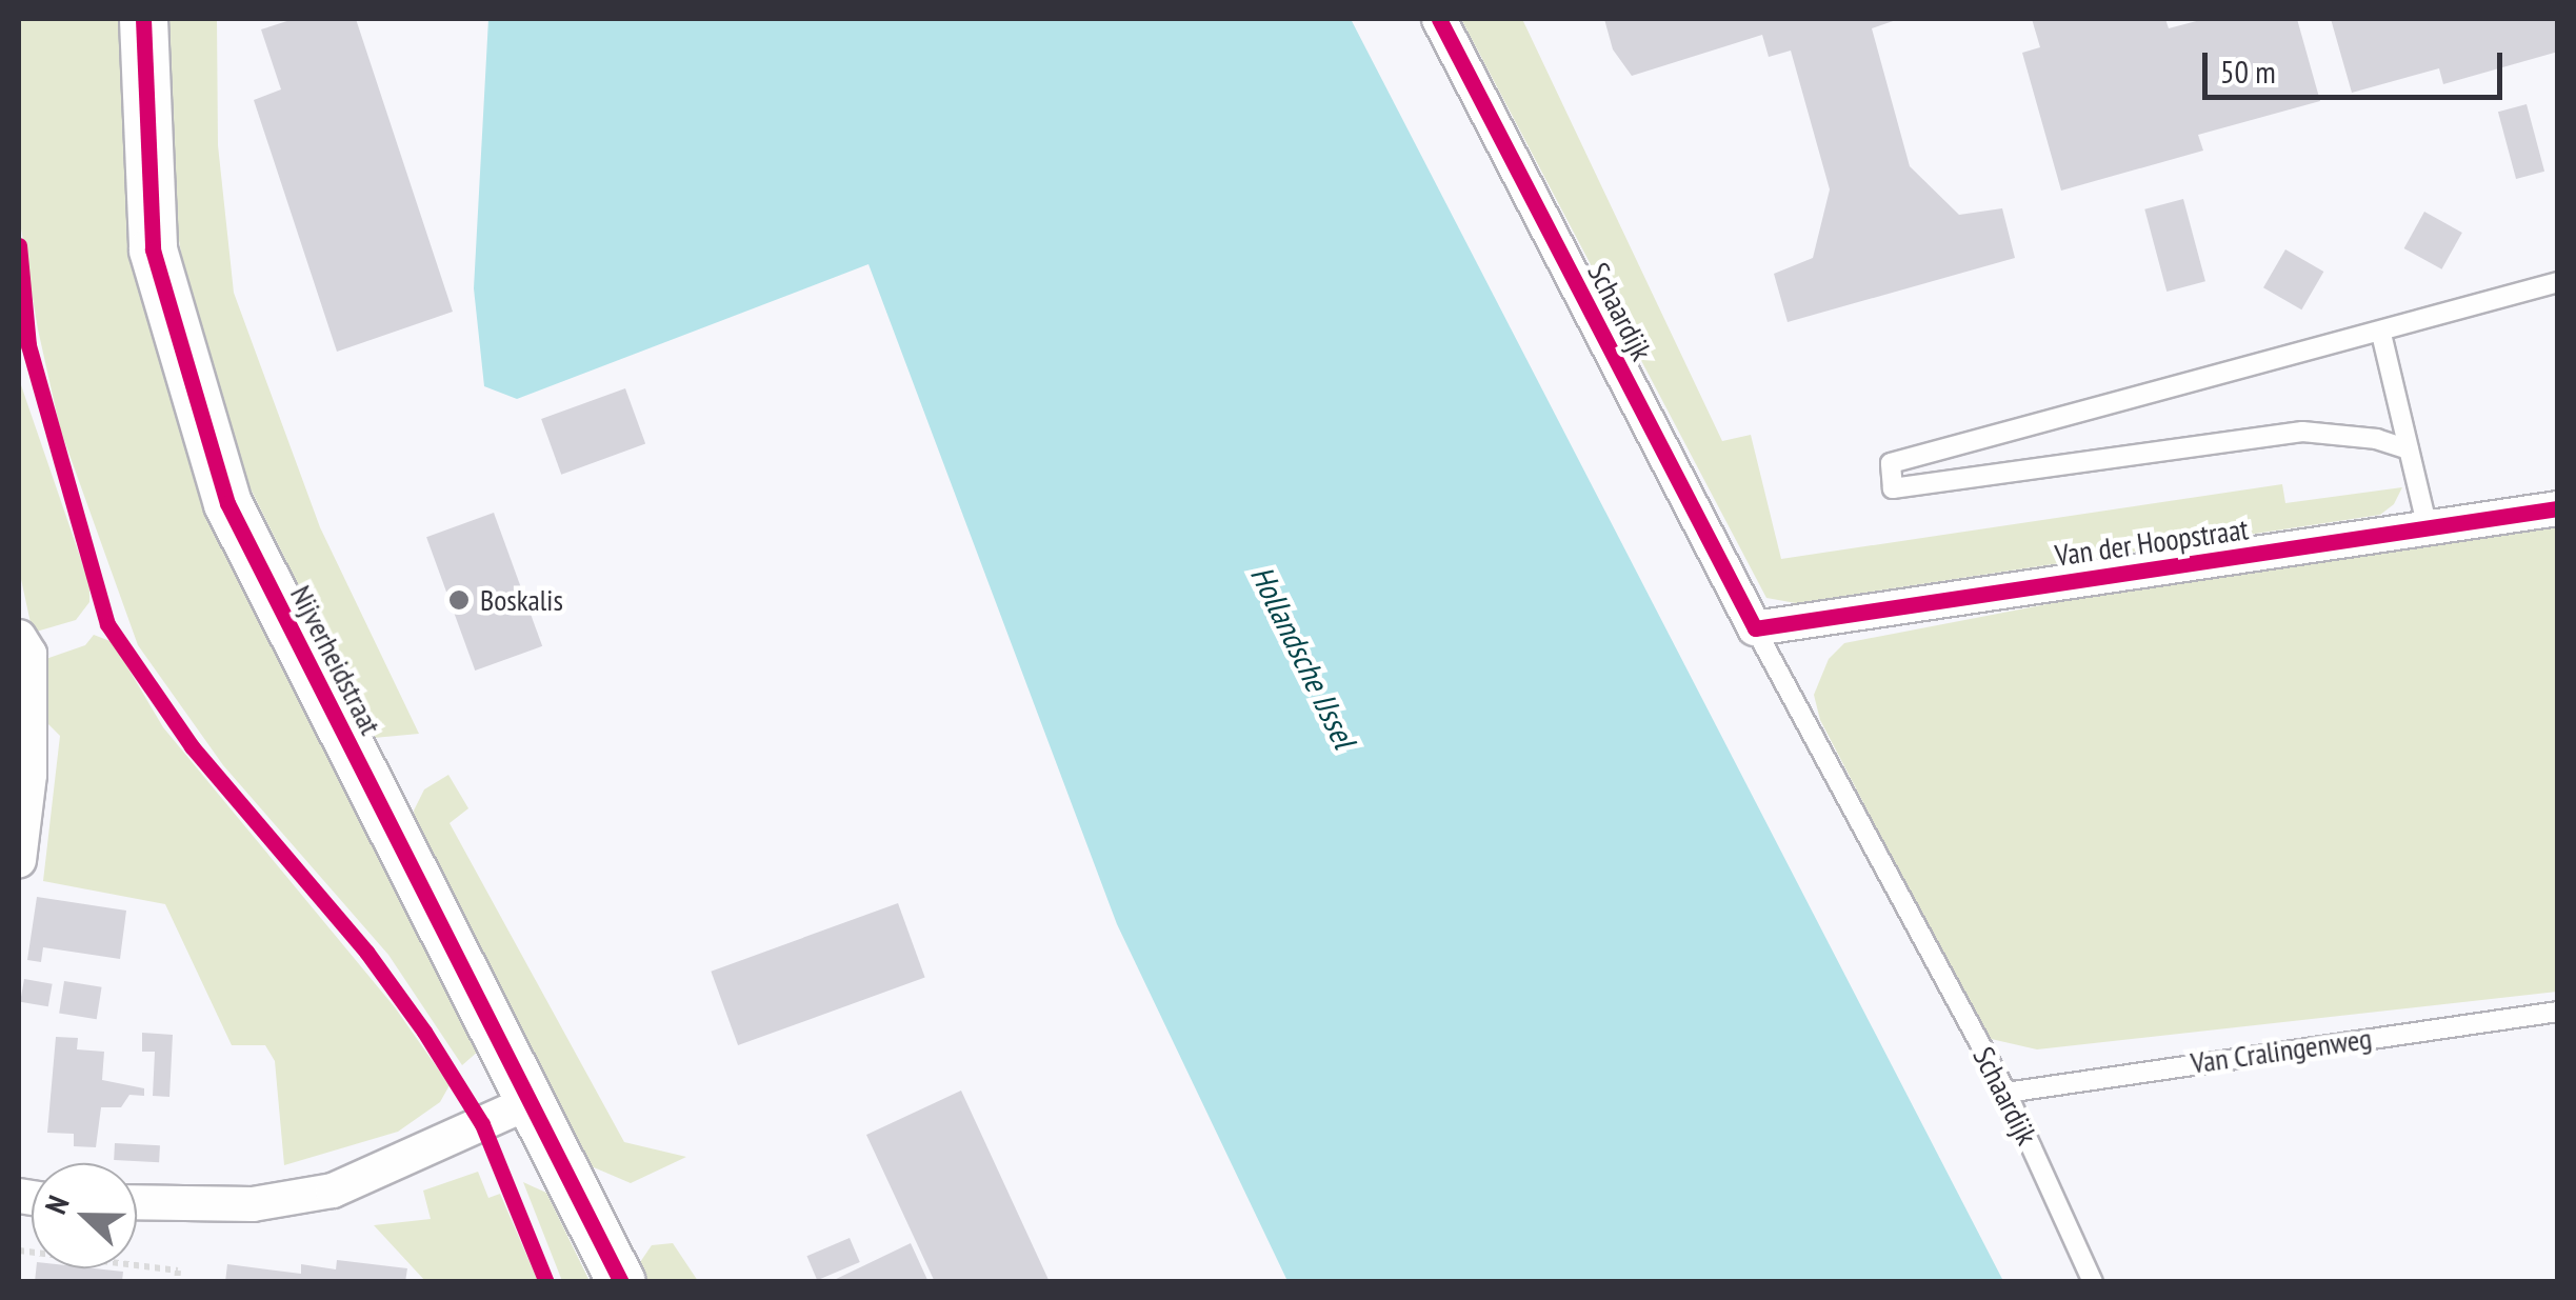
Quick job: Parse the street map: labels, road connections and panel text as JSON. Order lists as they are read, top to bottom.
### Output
{
  "streets": {
    "street": ["Schaardijk", "Van der Hoopstraat", "Nijverheidstraat"],
    "lane": ["Van Cralingenweg"]
  },
  "crossings": [
    ["Schaardijk", "Van der Hoopstraat"],
    ["Schaardijk", "Van Cralingenweg"]
  ],
  "water": ["Hollandsche IJssel"],
  "places": ["Boskalis"],
  "scale_bar": "50 m",
  "north": "left"
}
